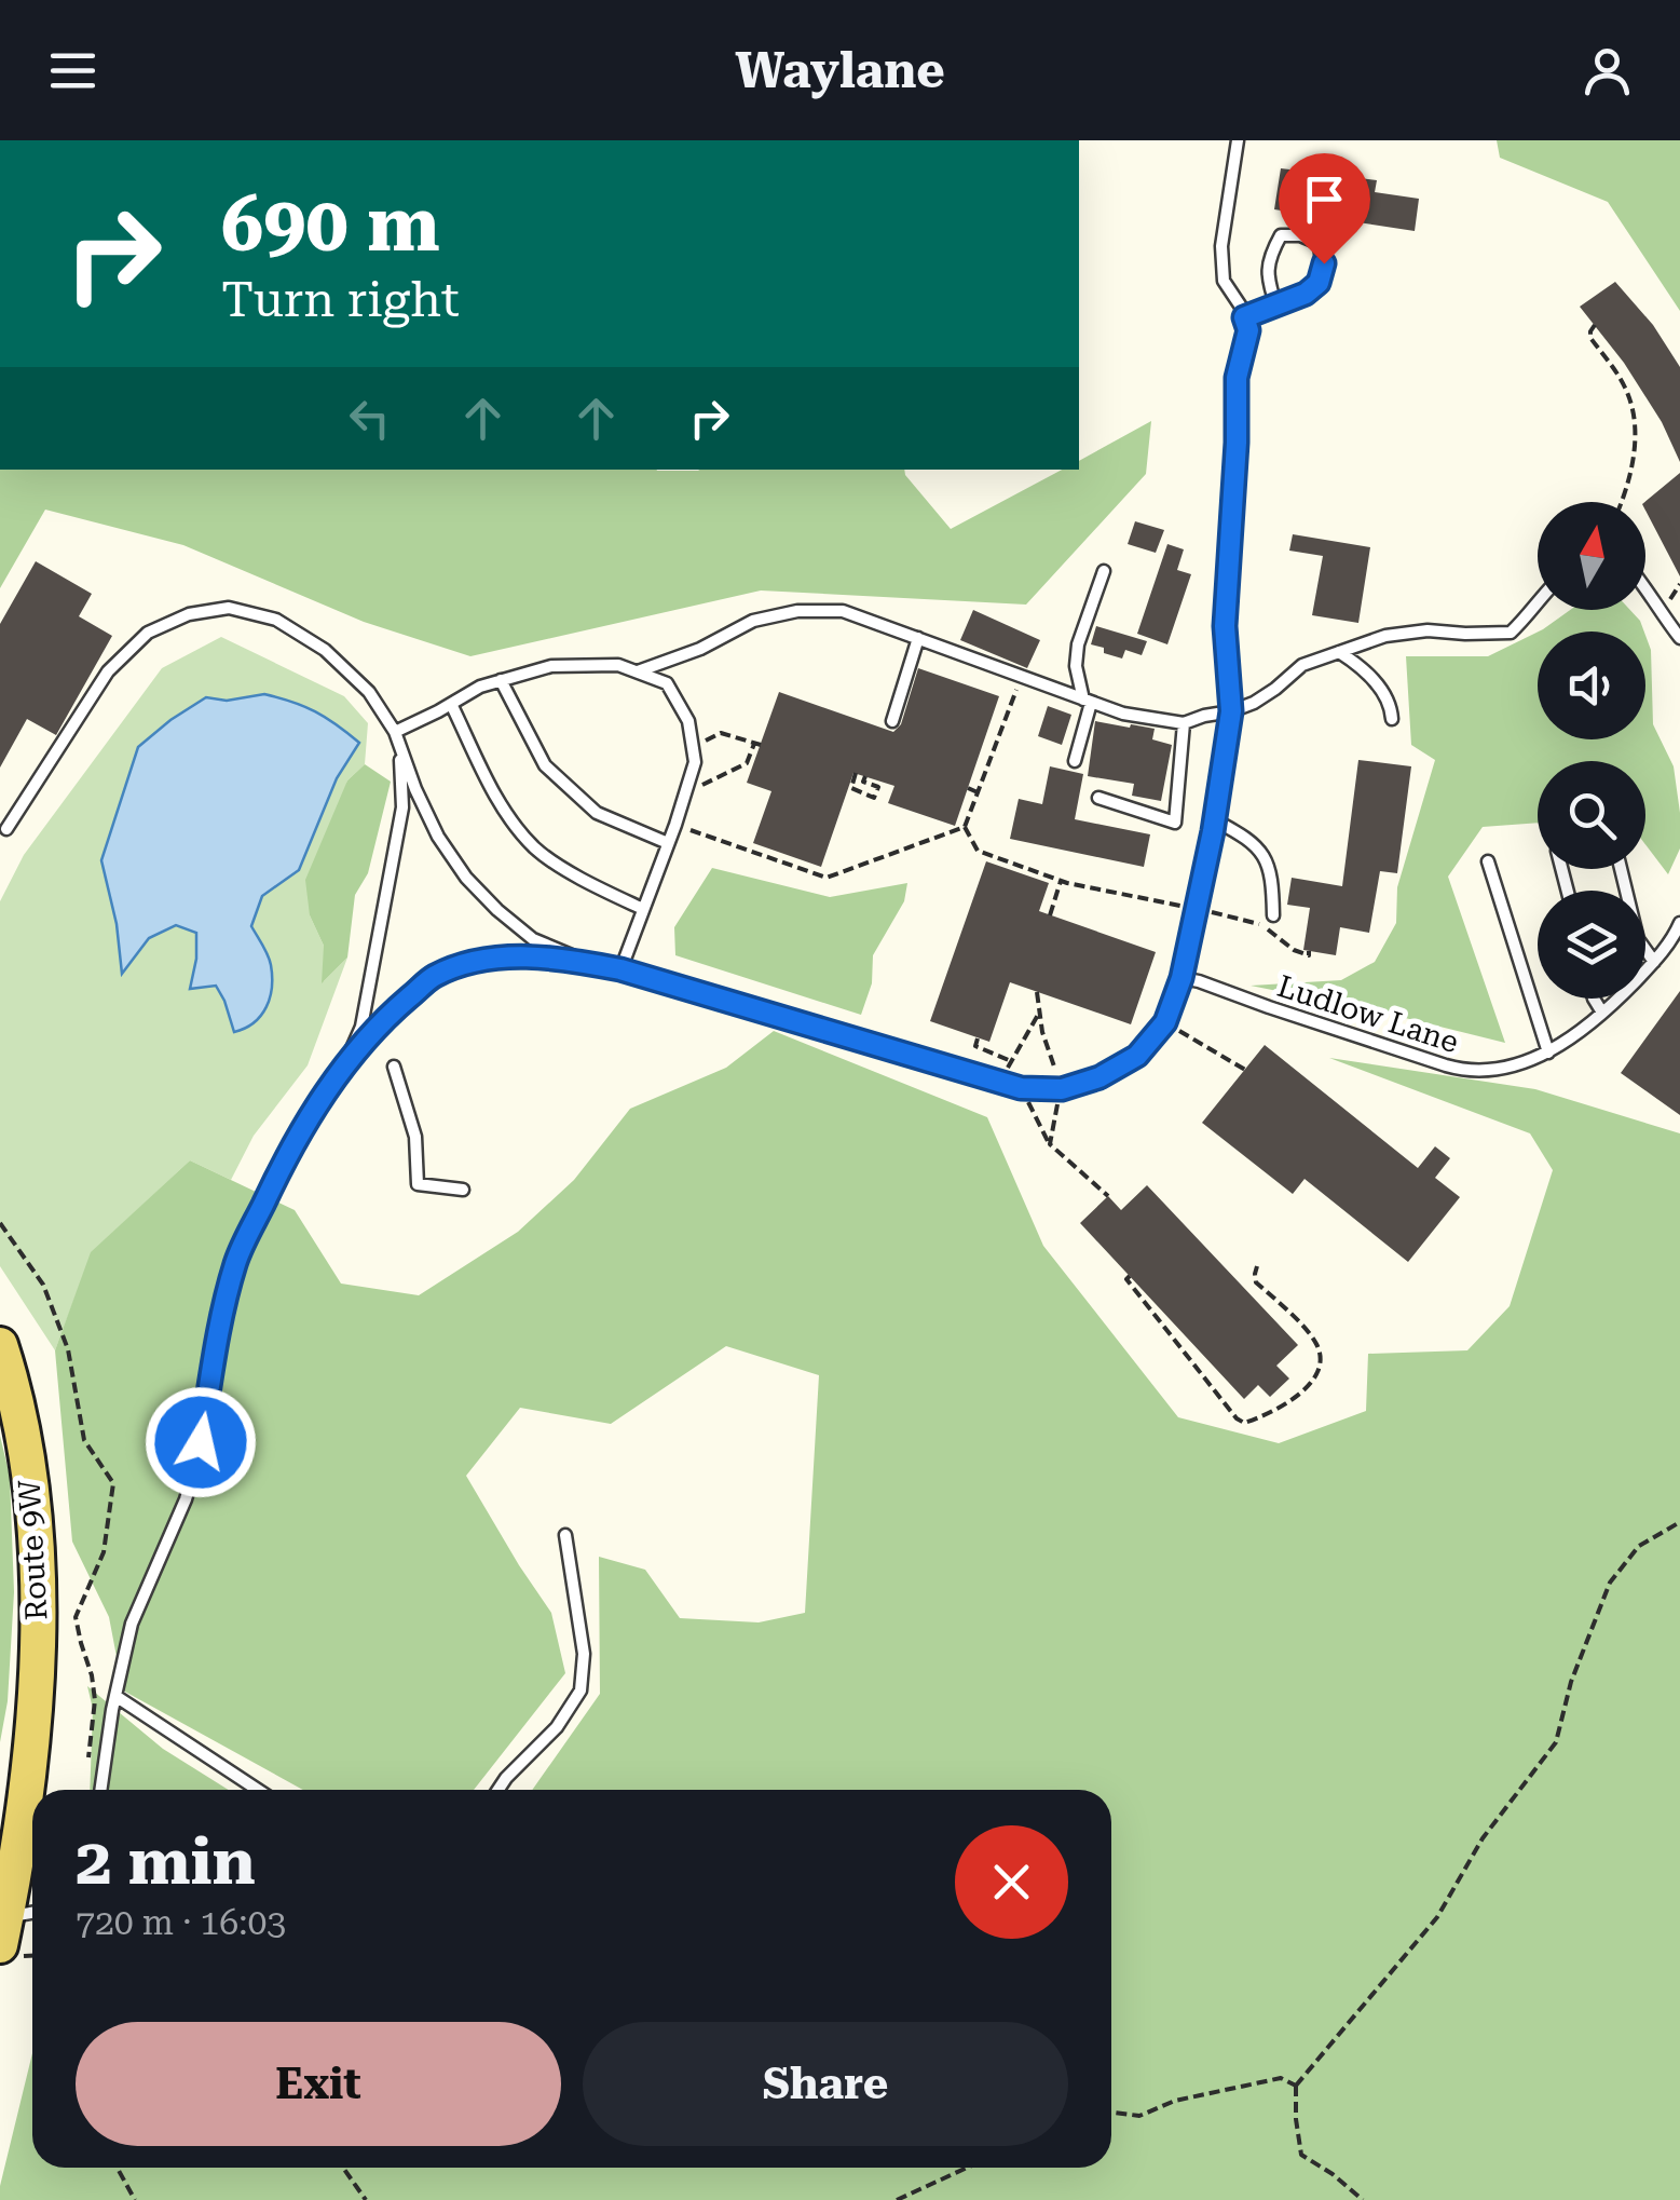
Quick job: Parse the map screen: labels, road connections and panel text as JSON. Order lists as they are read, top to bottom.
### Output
{
  "streets": {
    "main road": ["Route 9W"],
    "lane": ["Ludlow Lane"]
  },
  "north": "top",
  "page": {
    "header": "Waylane",
    "turn": ["690 m", "Turn right"],
    "heading": ["2 min", "720 m · 16:03"],
    "buttons": ["Exit", "Share"]
  }
}
